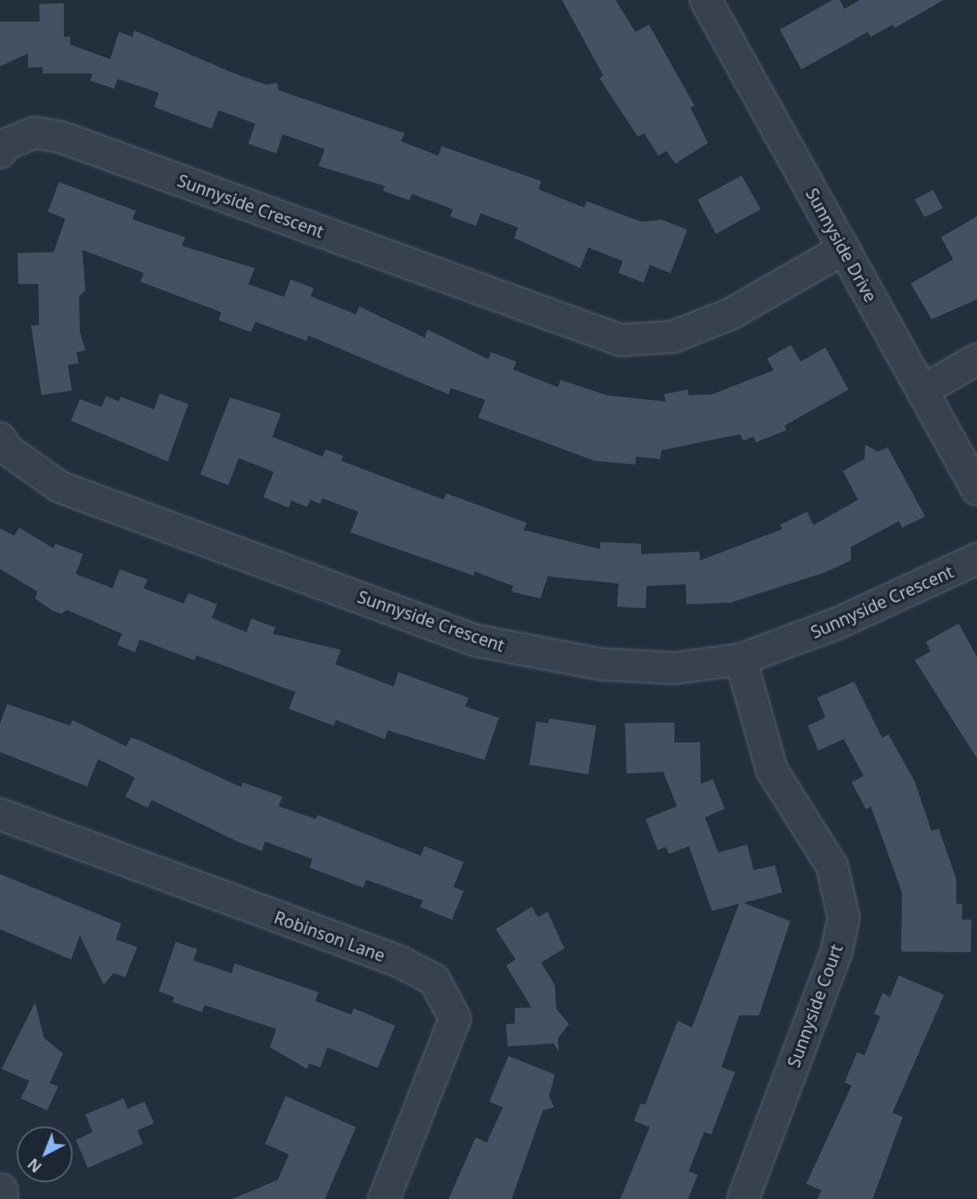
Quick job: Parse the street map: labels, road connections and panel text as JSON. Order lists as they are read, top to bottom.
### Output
{
  "streets": {
    "street": [
      "Sunnyside Crescent",
      "Sunnyside Drive",
      "Robinson Lane",
      "Sunnyside Court"
    ]
  },
  "crossings": [
    ["Sunnyside Crescent", "Sunnyside Drive"],
    ["Sunnyside Crescent", "Sunnyside Court"]
  ],
  "north": "bottom left"
}
